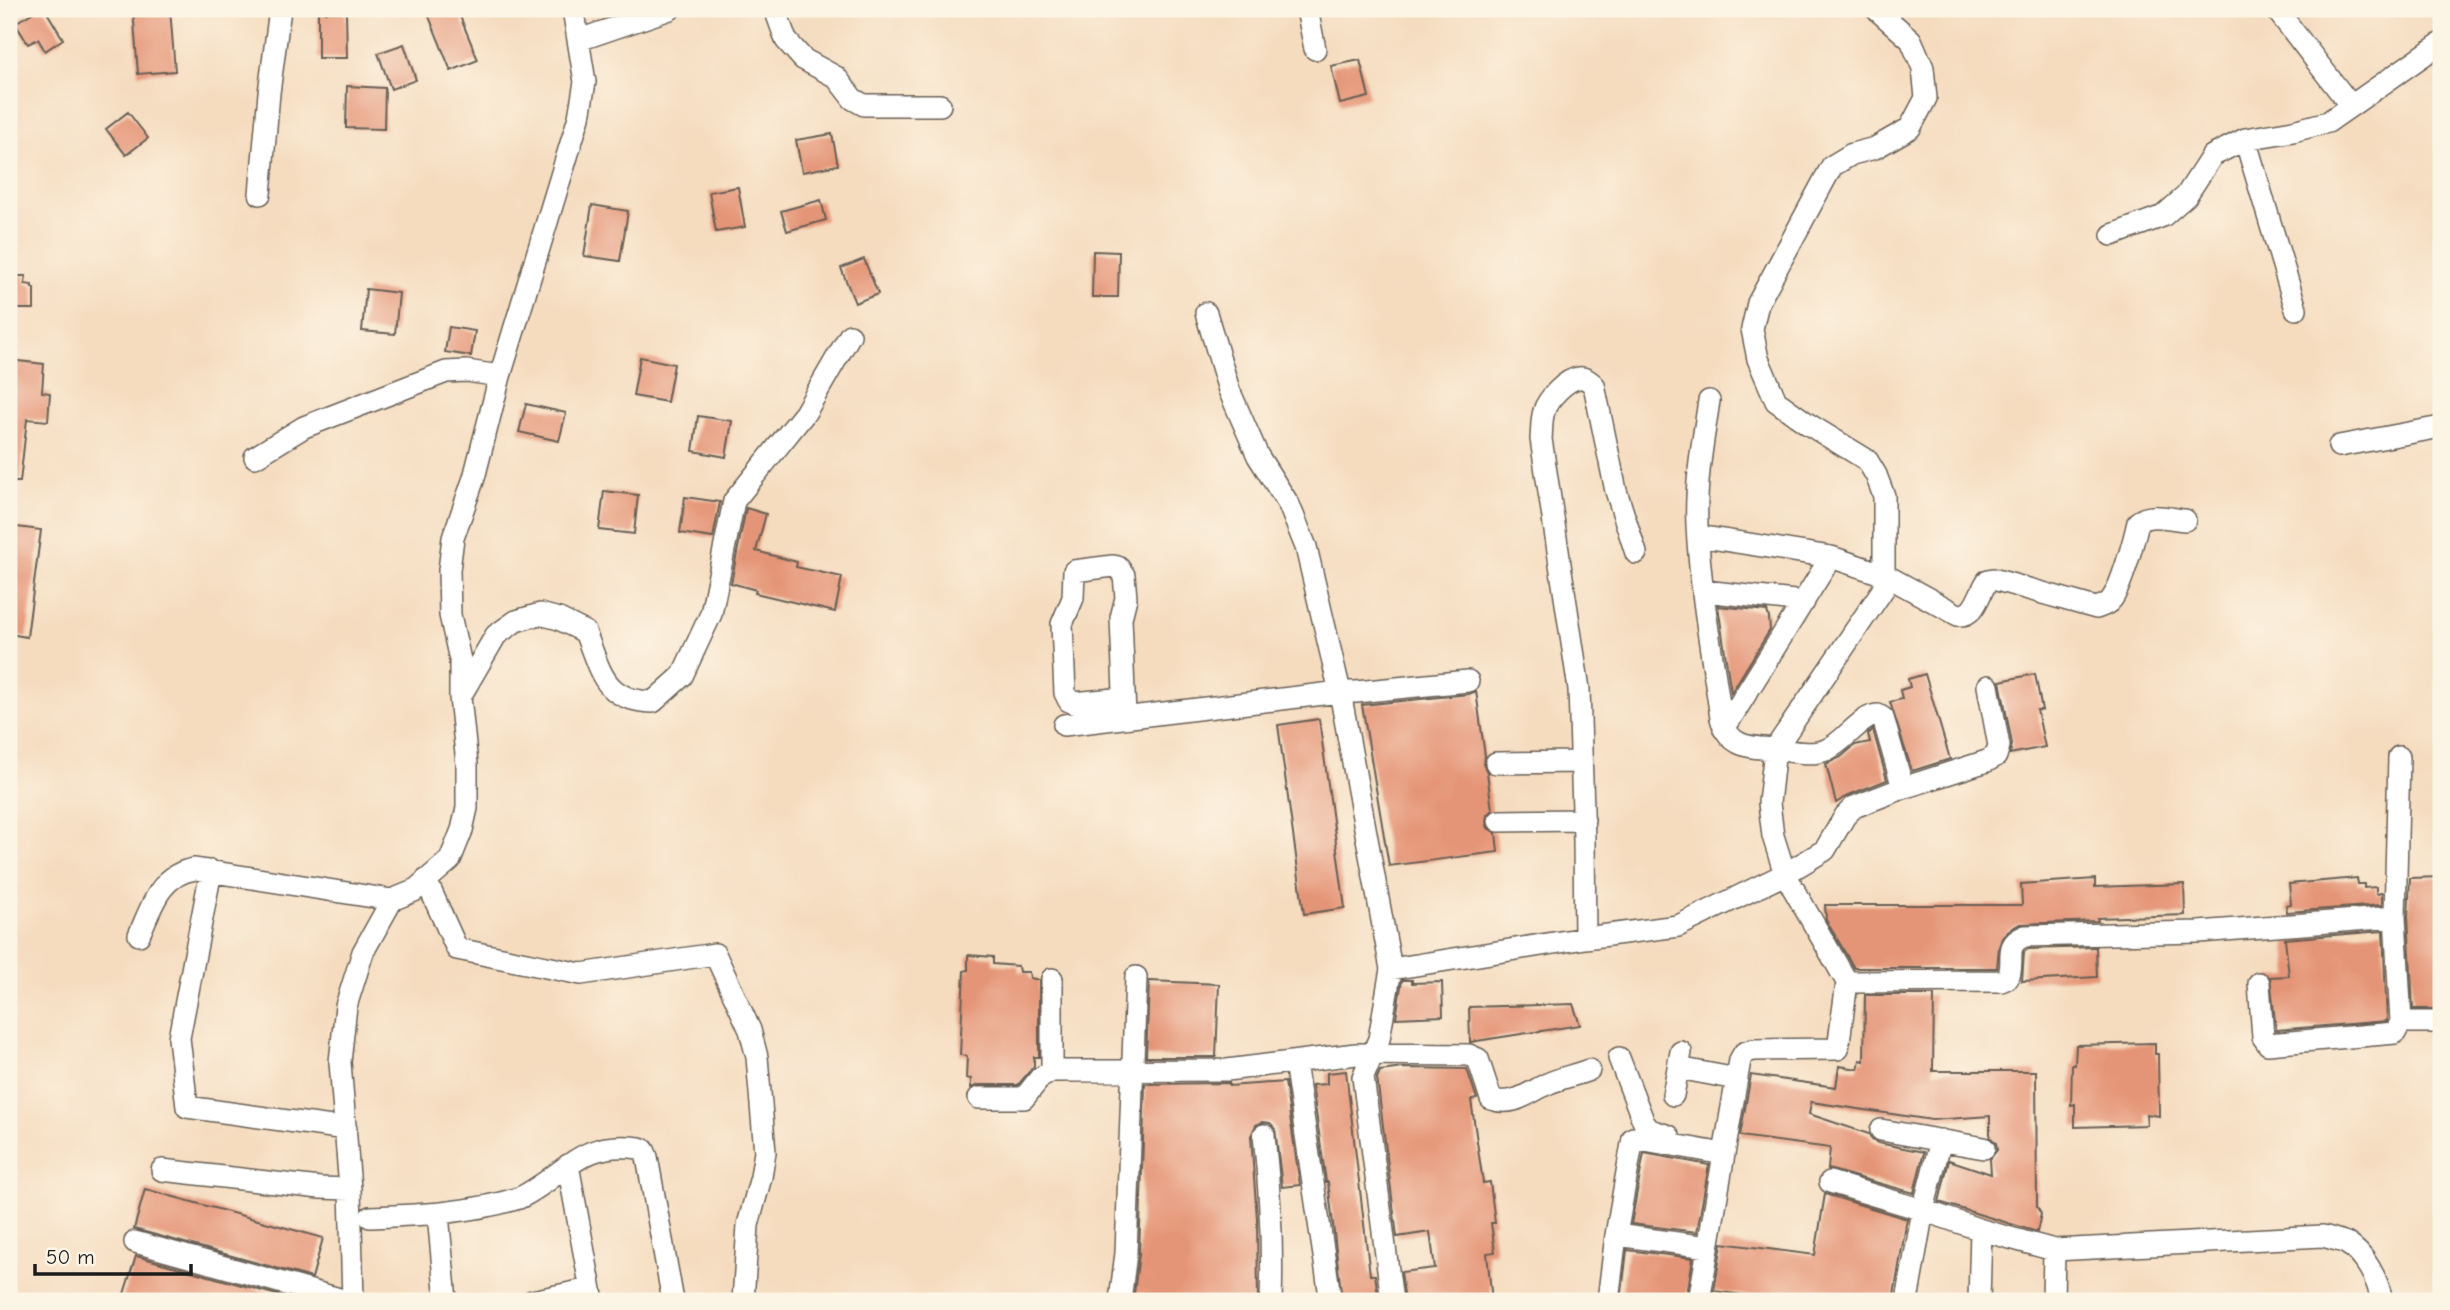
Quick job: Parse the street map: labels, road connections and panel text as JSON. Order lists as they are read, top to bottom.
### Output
{
  "scale_bar": "50 m"
}
